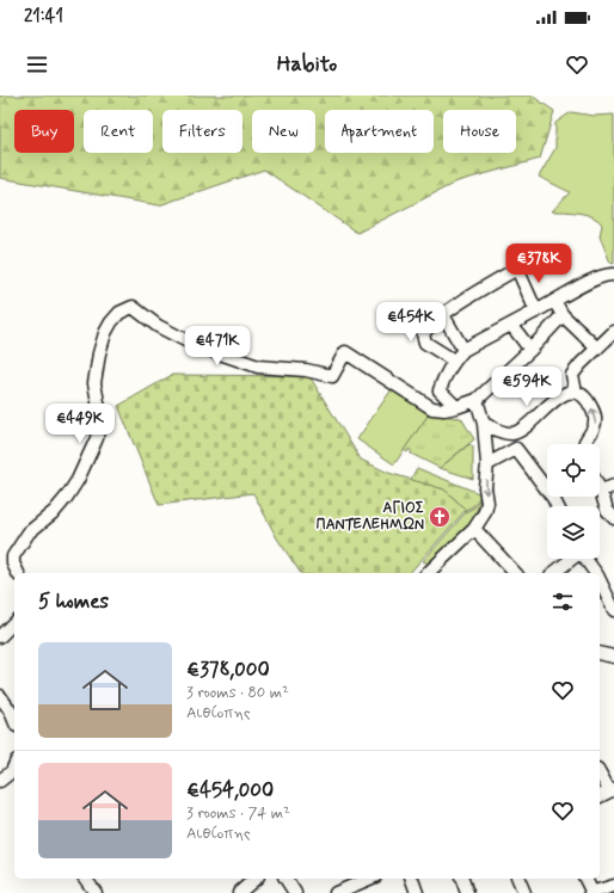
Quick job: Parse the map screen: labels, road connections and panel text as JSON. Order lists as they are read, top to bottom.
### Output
{
  "places": {
    "church": ["ΑΓΙΟΣ ΠΑΝΤΕΛΕΗΜΩΝ"]
  },
  "page": {
    "status": "21:41",
    "header": "Habito",
    "chip": [
      "Buy",
      "Rent",
      "Filters",
      "New",
      "Apartment",
      "House"
    ],
    "price": [
      "€378K",
      "€454K",
      "€471K",
      "€594K",
      "€449K"
    ],
    "heading": "5 homes",
    "list": [
      {
        "name": "€378,000",
        "note": "3 rooms · 80 m² · Αιθίοπης"
      },
      {
        "name": "€454,000",
        "note": "3 rooms · 74 m² · Αιθίοπης"
      }
    ]
  }
}
